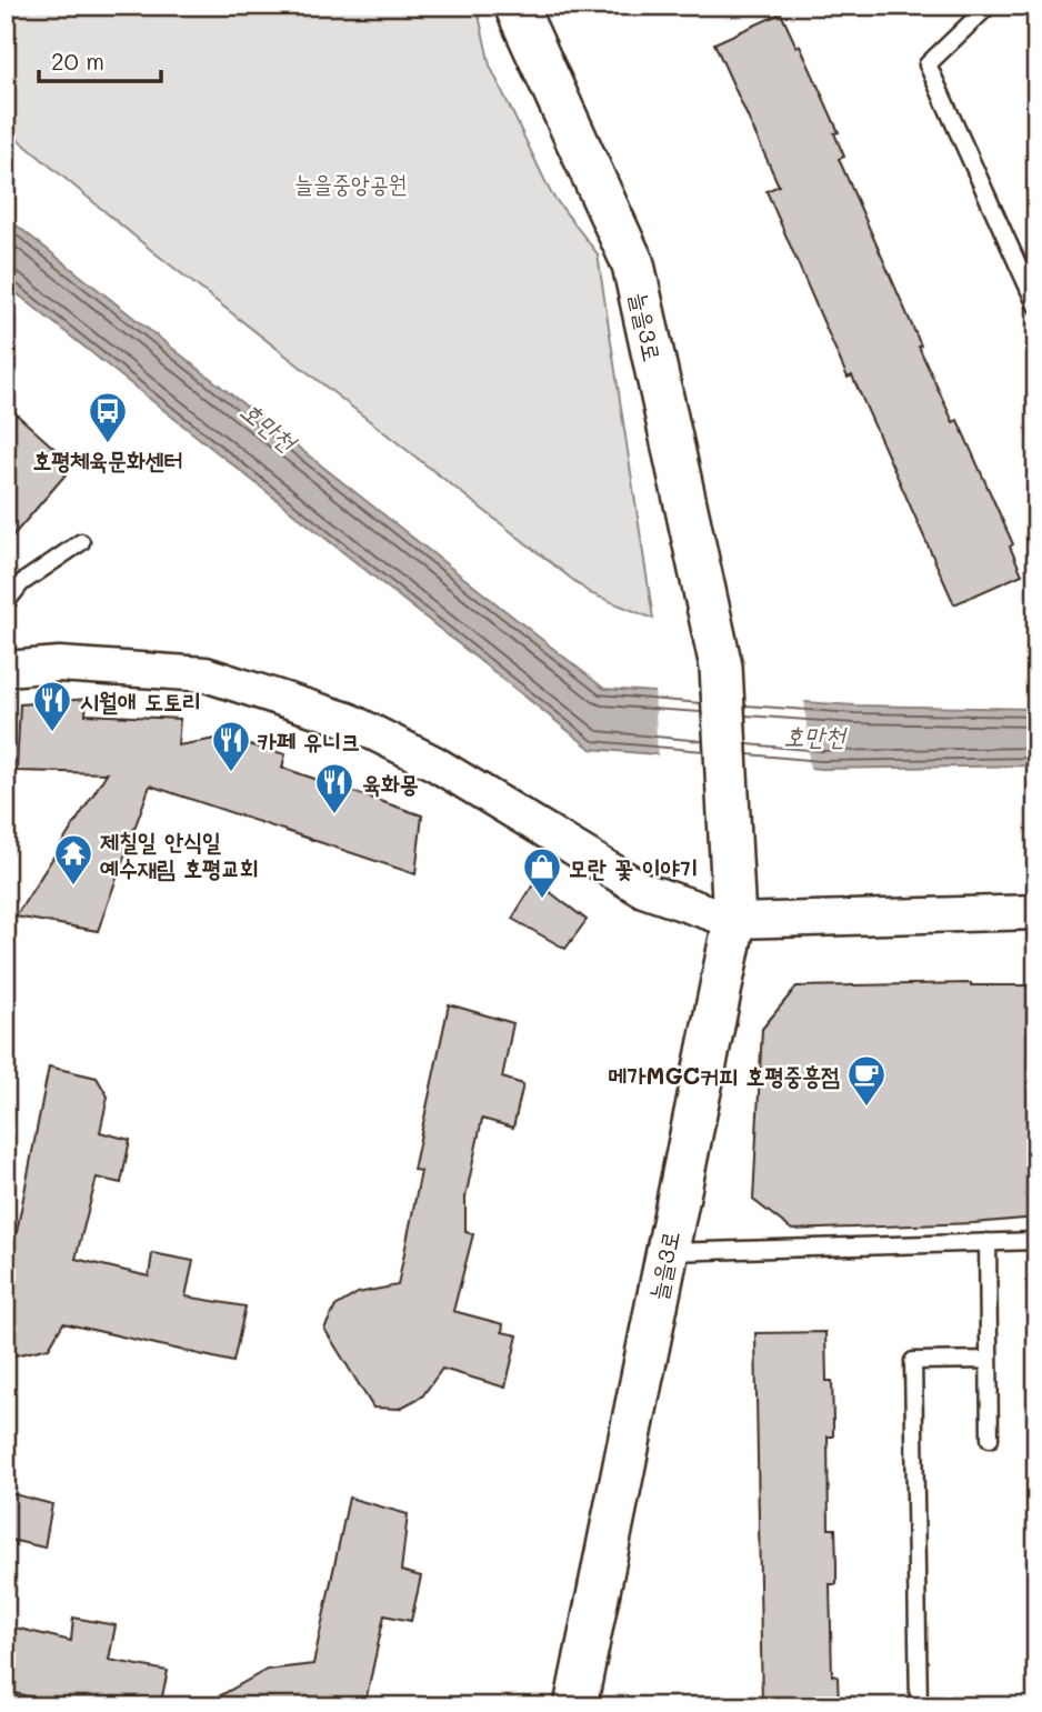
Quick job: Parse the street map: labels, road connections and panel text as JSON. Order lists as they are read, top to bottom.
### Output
{
  "streets": {
    "street": ["늘을3로"]
  },
  "water": ["호만천"],
  "parks": ["늘을중앙공원"],
  "places": {
    "bus stop": ["호평체육문화센터"],
    "restaurant": ["시월애 도토리", "카페 유니크", "육화몽"],
    "temple": ["제칠일 안식일 예수재림 호평교회"],
    "shop": ["모란 꽃 이야기"],
    "cafe": ["메가MGC커피 호평중흥점"]
  },
  "scale_bar": "20 m"
}
